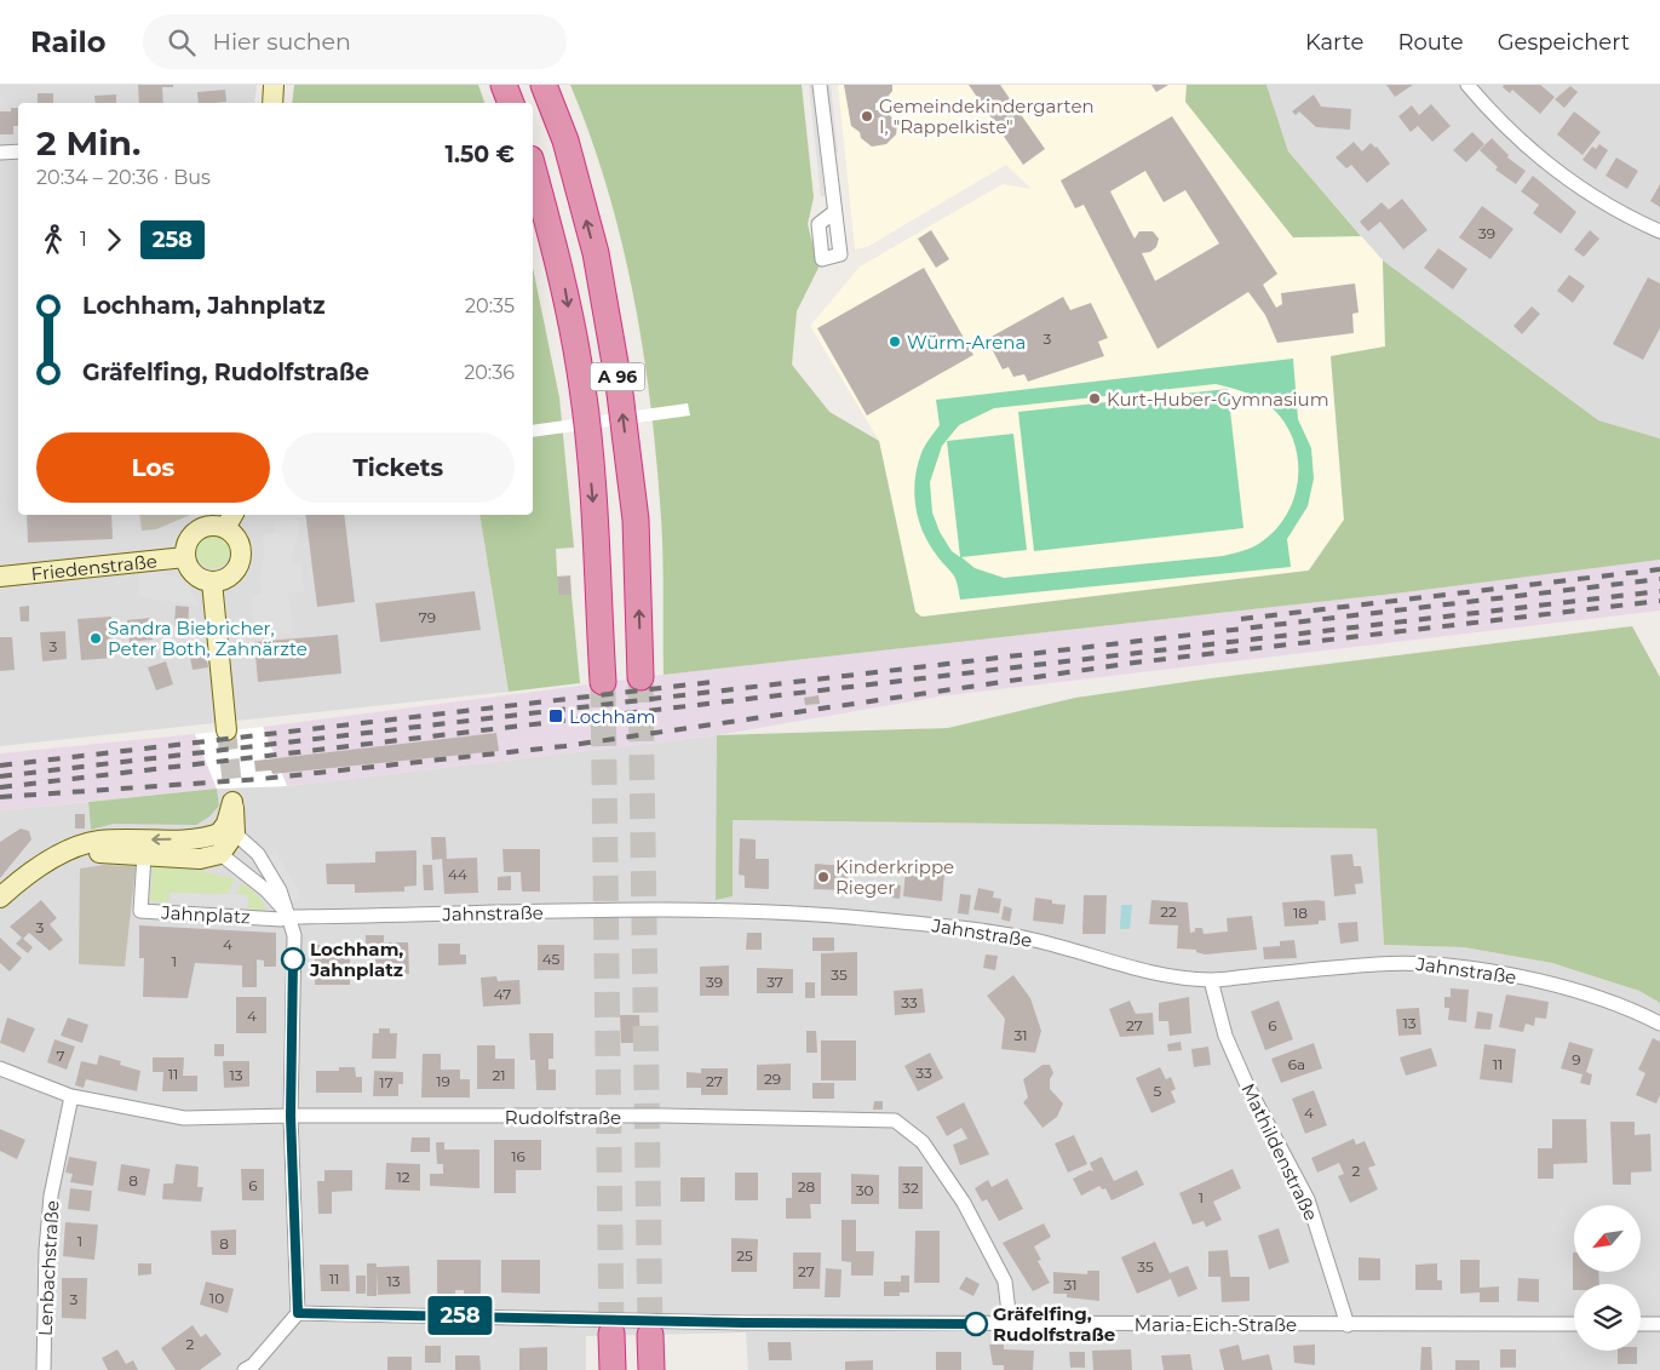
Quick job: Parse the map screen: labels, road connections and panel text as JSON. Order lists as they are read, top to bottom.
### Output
{
  "streets": {
    "highway": ["A 96"],
    "street": [
      "Friedenstraße",
      "Jahnstraße",
      "Jahnplatz",
      "Rudolfstraße",
      "Mathildenstraße",
      "Lenbachstraße",
      "Maria-Eich-Straße"
    ]
  },
  "crossings": [
    ["Jahnstraße", "Jahnplatz"],
    ["Jahnstraße", "Mathildenstraße"],
    ["Rudolfstraße", "Lenbachstraße"],
    ["Rudolfstraße", "Maria-Eich-Straße"],
    ["Mathildenstraße", "Maria-Eich-Straße"]
  ],
  "places": {
    "other": [
      "Gemeindekindergarten I, \"Rappelkiste\"",
      "Würm-Arena",
      "Kurt-Huber-Gymnasium",
      "Sandra Biebricher, Peter Both, Zahnärzte",
      "Kinderkrippe Rieger",
      "Lochham, Jahnplatz",
      "Gräfelfing, Rudolfstraße"
    ],
    "transit": ["Lochham"]
  },
  "lines": ["bus line 258"],
  "house_numbers": [
    "39",
    "3",
    "79",
    "3",
    "44",
    "22",
    "18",
    "3",
    "4",
    "45",
    "1",
    "35",
    "39",
    "37",
    "47",
    "33",
    "4",
    "13",
    "27",
    "6",
    "31",
    "7",
    "9",
    "6a",
    "11",
    "33",
    "11",
    "13",
    "21",
    "29",
    "19",
    "27",
    "17",
    "5",
    "4",
    "16",
    "2",
    "12",
    "8",
    "6",
    "28",
    "32",
    "30",
    "1",
    "1",
    "8",
    "25",
    "35",
    "27",
    "11",
    "13",
    "31",
    "10",
    "3",
    "2"
  ],
  "north": "bottom left",
  "page": {
    "header": "Railo",
    "search": "Hier suchen",
    "nav": ["Karte", "Route", "Gespeichert"],
    "on_map": "258",
    "heading": ["2 Min.", "20:34 – 20:36 · Bus", "1.50 €"],
    "legs": ["1", "258"],
    "list": [
      {
        "name": "Lochham, Jahnplatz",
        "value": "20:35"
      },
      {
        "name": "Gräfelfing, Rudolfstraße",
        "value": "20:36"
      }
    ],
    "buttons": ["Los", "Tickets"]
  }
}
